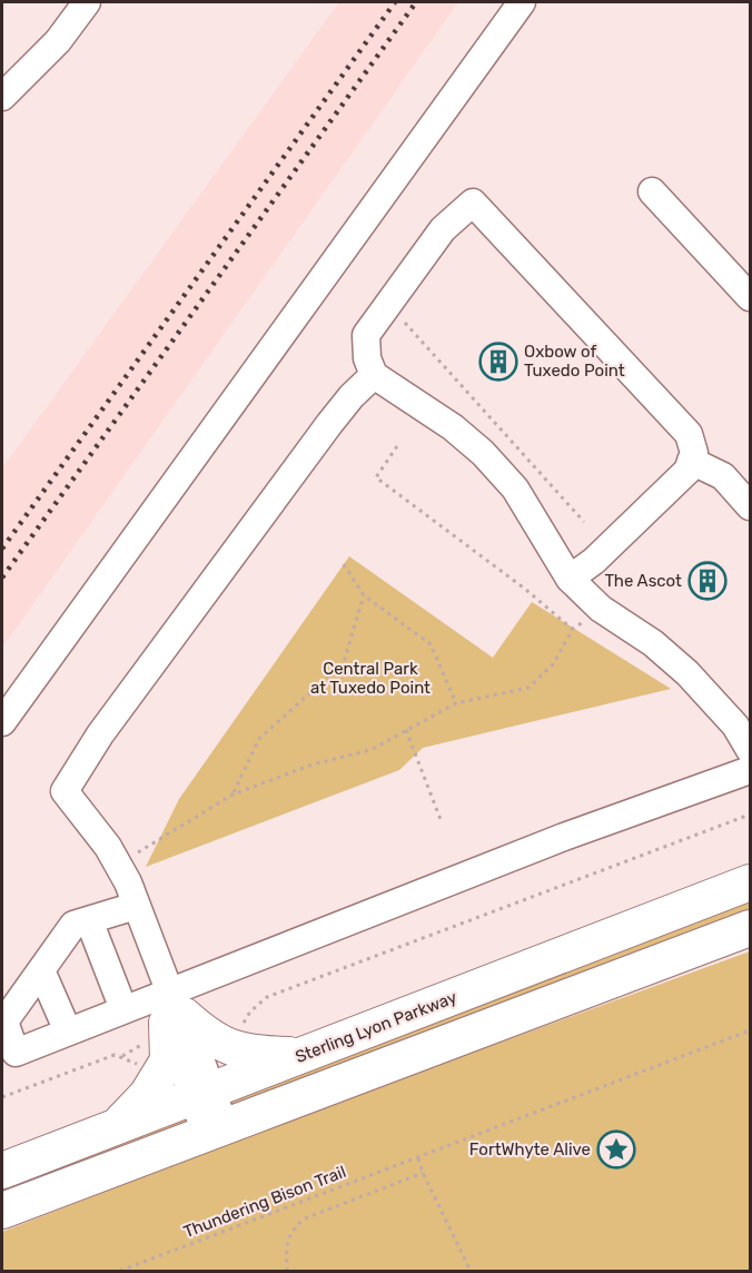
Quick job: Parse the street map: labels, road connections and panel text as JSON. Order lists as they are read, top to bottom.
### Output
{
  "streets": {
    "main road": ["Sterling Lyon Parkway"],
    "path": ["Thundering Bison Trail"]
  },
  "parks": ["Central Park at Tuxedo Point"],
  "places": {
    "building": ["Oxbow of Tuxedo Point", "The Ascot"],
    "place": ["FortWhyte Alive"]
  }
}
